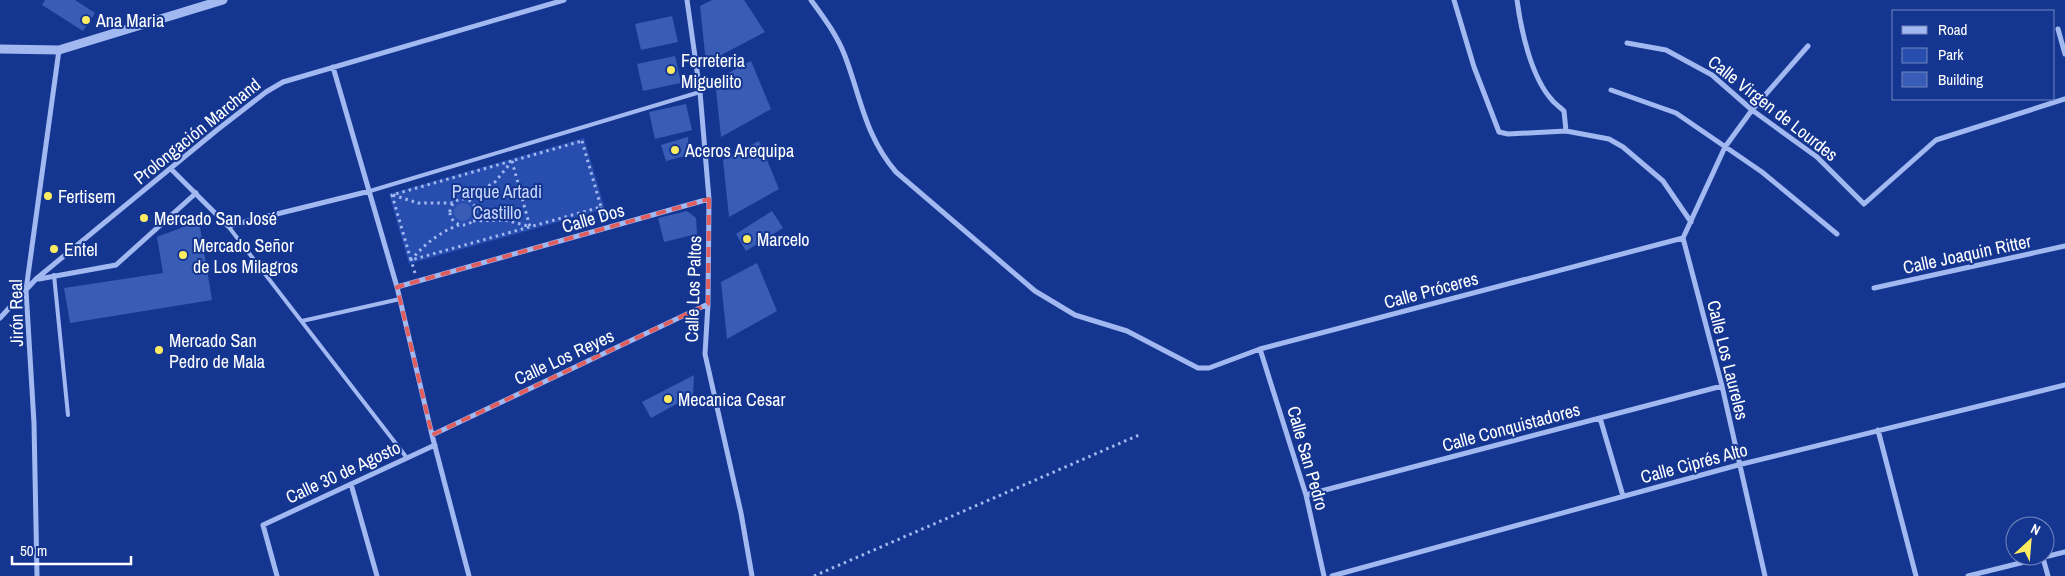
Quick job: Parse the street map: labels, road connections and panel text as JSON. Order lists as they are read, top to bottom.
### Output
{
  "streets": {
    "street": [
      "Calle Virgen de Lourdes",
      "Prolongación Marchand",
      "Calle Dos",
      "Calle Joaquin Ritter",
      "Calle Los Paltos",
      "Calle Próceres",
      "Jirón Real",
      "Calle Los Reyes",
      "Calle Los Laureles",
      "Calle Conquistadores",
      "Calle San Pedro",
      "Calle Ciprés Alto",
      "Calle 30 de Agosto"
    ]
  },
  "crossings": [
    ["Prolongación Marchand", "Jirón Real"],
    ["Calle Dos", "Calle Los Paltos"],
    ["Calle Los Paltos", "Calle Los Reyes"],
    ["Calle Próceres", "Calle Los Laureles"],
    ["Calle Próceres", "Calle San Pedro"],
    ["Calle Los Laureles", "Calle Conquistadores"],
    ["Calle Los Laureles", "Calle Ciprés Alto"],
    ["Calle Conquistadores", "Calle San Pedro"]
  ],
  "parks": ["Parque Artadi Castillo"],
  "places": [
    "Ana Maria",
    "Ferreteria Miguelito",
    "Aceros Arequipa",
    "Fertisem",
    "Mercado San José",
    "Marcelo",
    "Entel",
    "Mercado Señor de Los Milagros",
    "Mercado San Pedro de Mala",
    "Mecanica Cesar"
  ],
  "legend": ["Road", "Park", "Building"],
  "scale_bar": "50 m",
  "north": "top right"
}
